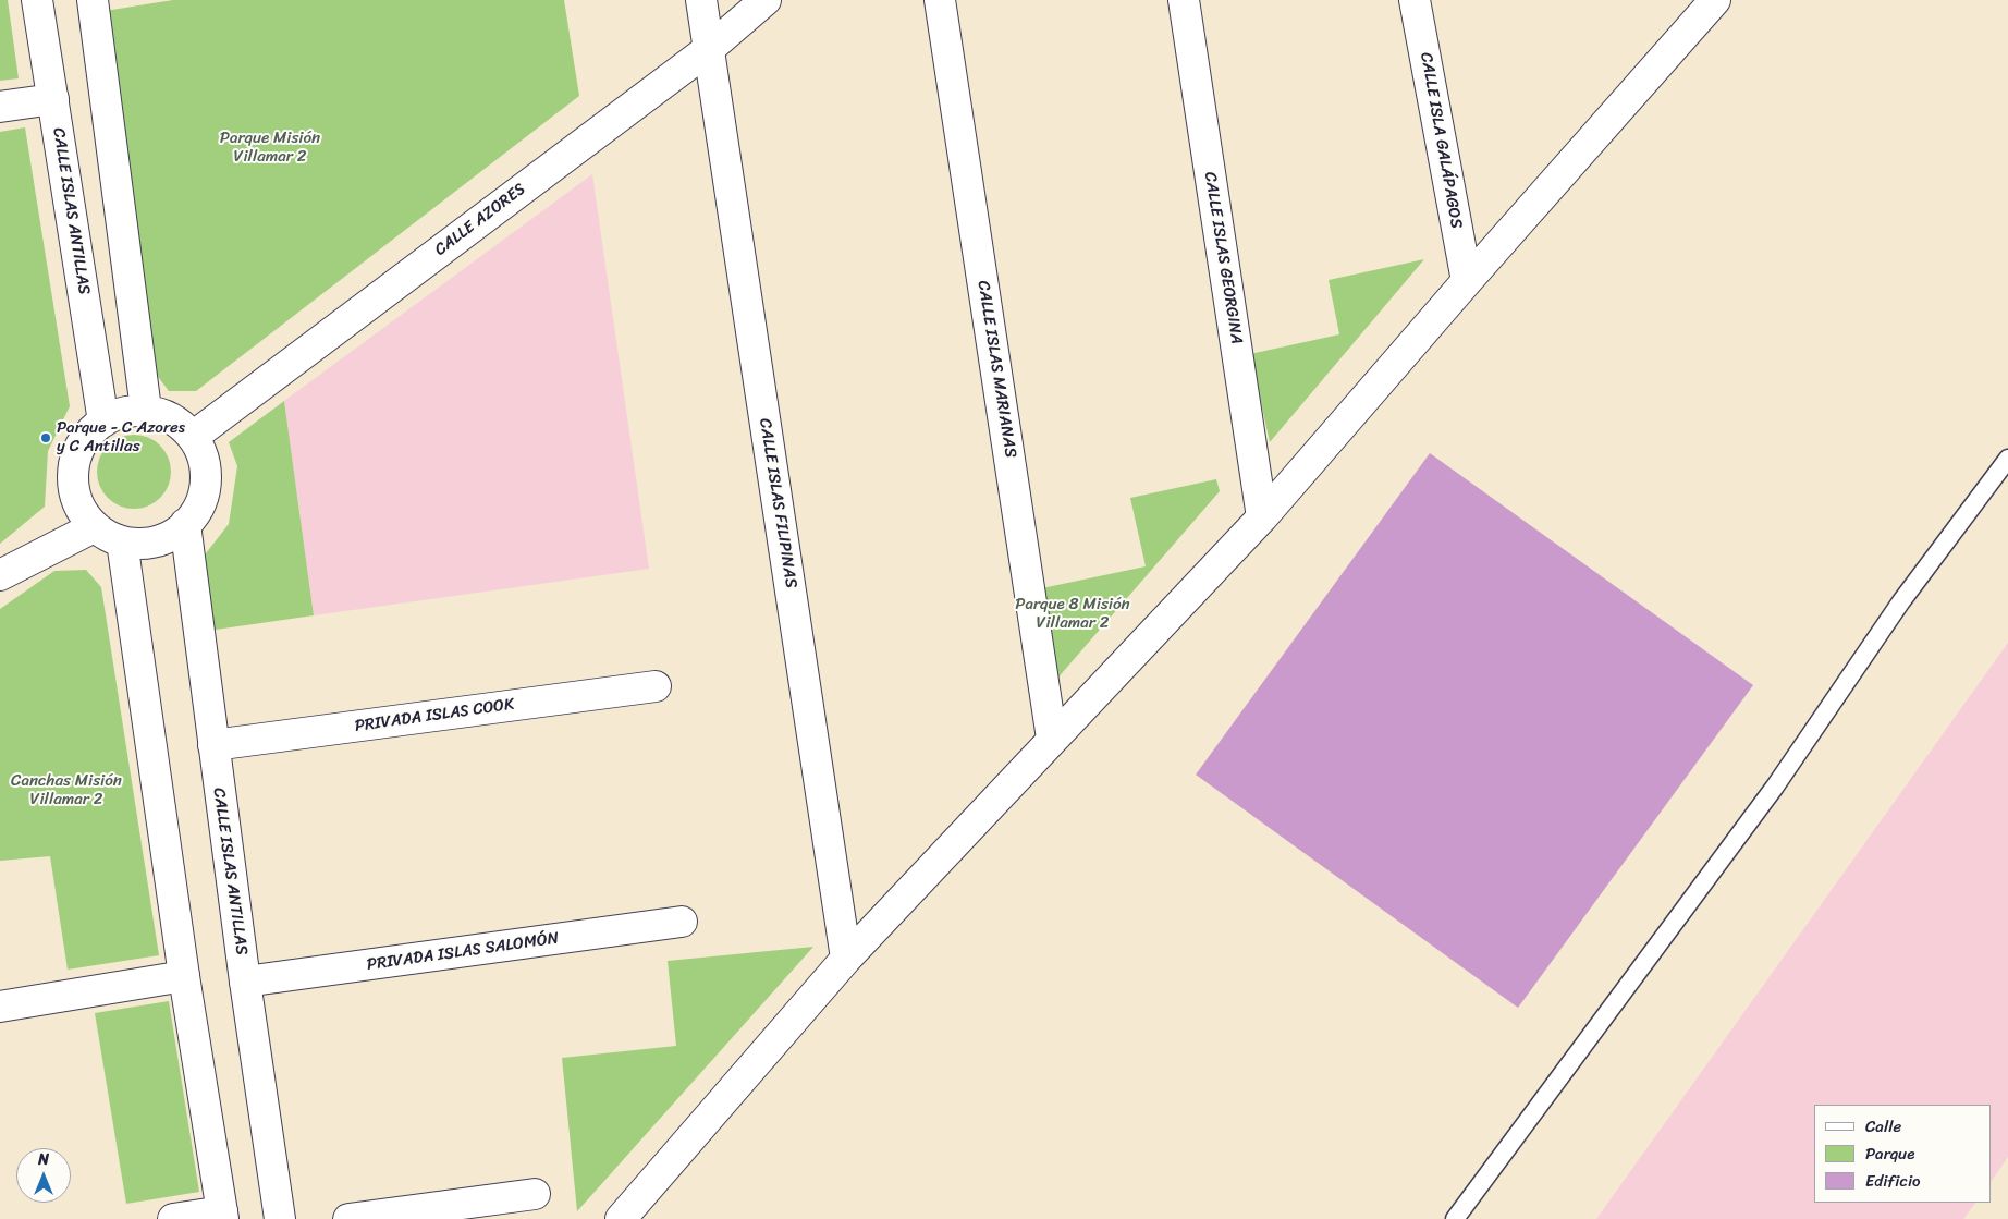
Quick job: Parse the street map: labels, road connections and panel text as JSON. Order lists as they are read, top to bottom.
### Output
{
  "streets": {
    "street": [
      "CALLE ISLA GALÁPAGOS",
      "CALLE ISLAS ANTILLAS",
      "CALLE AZORES",
      "CALLE ISLAS GEORGINA",
      "CALLE ISLAS MARIANAS",
      "CALLE ISLAS FILIPINAS",
      "PRIVADA ISLAS COOK",
      "PRIVADA ISLAS SALOMÓN"
    ]
  },
  "crossings": [
    ["CALLE ISLAS ANTILLAS", "CALLE AZORES"],
    ["CALLE ISLAS ANTILLAS", "PRIVADA ISLAS COOK"],
    ["CALLE ISLAS ANTILLAS", "PRIVADA ISLAS SALOMÓN"],
    ["CALLE AZORES", "CALLE ISLAS FILIPINAS"]
  ],
  "parks": ["Parque Misión Villamar 2", "Parque 8 Misión Villamar 2", "Canchas Misión Villamar 2"],
  "places": ["Parque - C Azores y C Antillas"],
  "legend": ["Calle", "Parque", "Edificio"],
  "north": "top"
}
